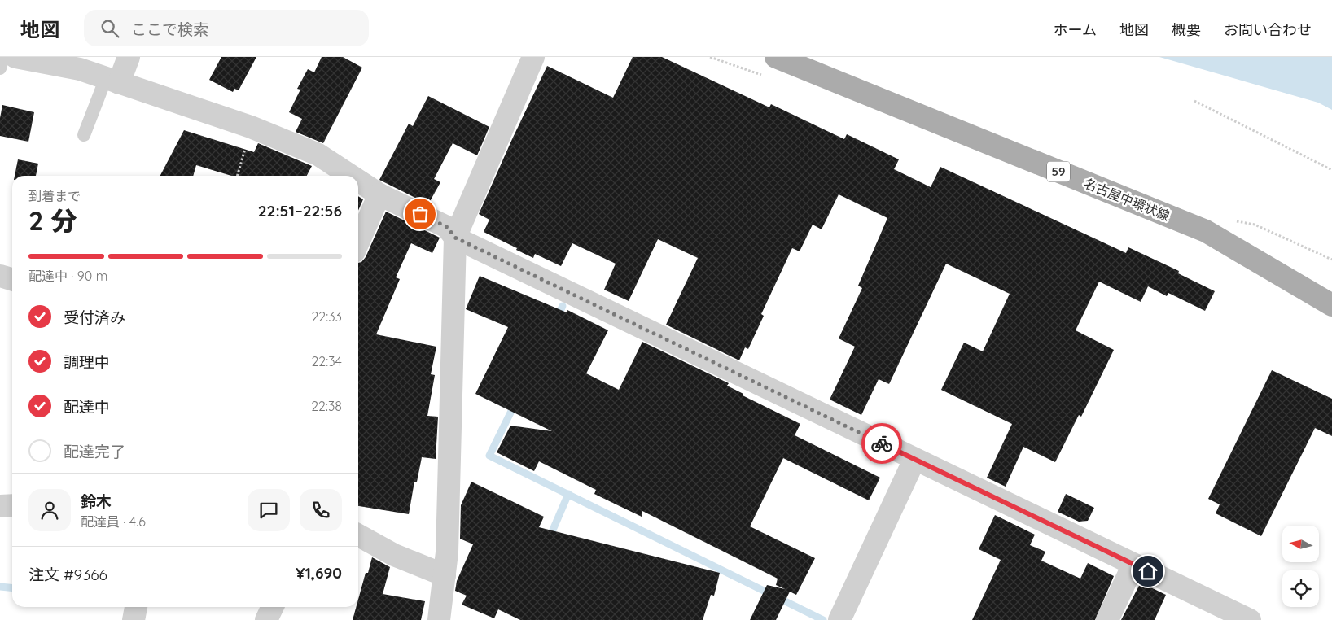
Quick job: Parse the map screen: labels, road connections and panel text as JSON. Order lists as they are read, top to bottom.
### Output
{
  "streets": {
    "main road": ["59", "名古屋中環状線"]
  },
  "north": "left",
  "page": {
    "header": "地図",
    "search": "ここで検索",
    "nav": [
      "ホーム",
      "地図",
      "概要",
      "お問い合わせ"
    ],
    "heading": ["2 分", "到着まで", "22:51–22:56"],
    "panel": [
      "鈴木",
      "配達員 · 4.6",
      "注文 #9366",
      "¥1,690"
    ],
    "bar": "配達中 · 90 m",
    "list": [
      ["受付済み", "22:33"],
      ["調理中", "22:34"],
      ["配達中", "22:38"],
      "配達完了"
    ]
  }
}
